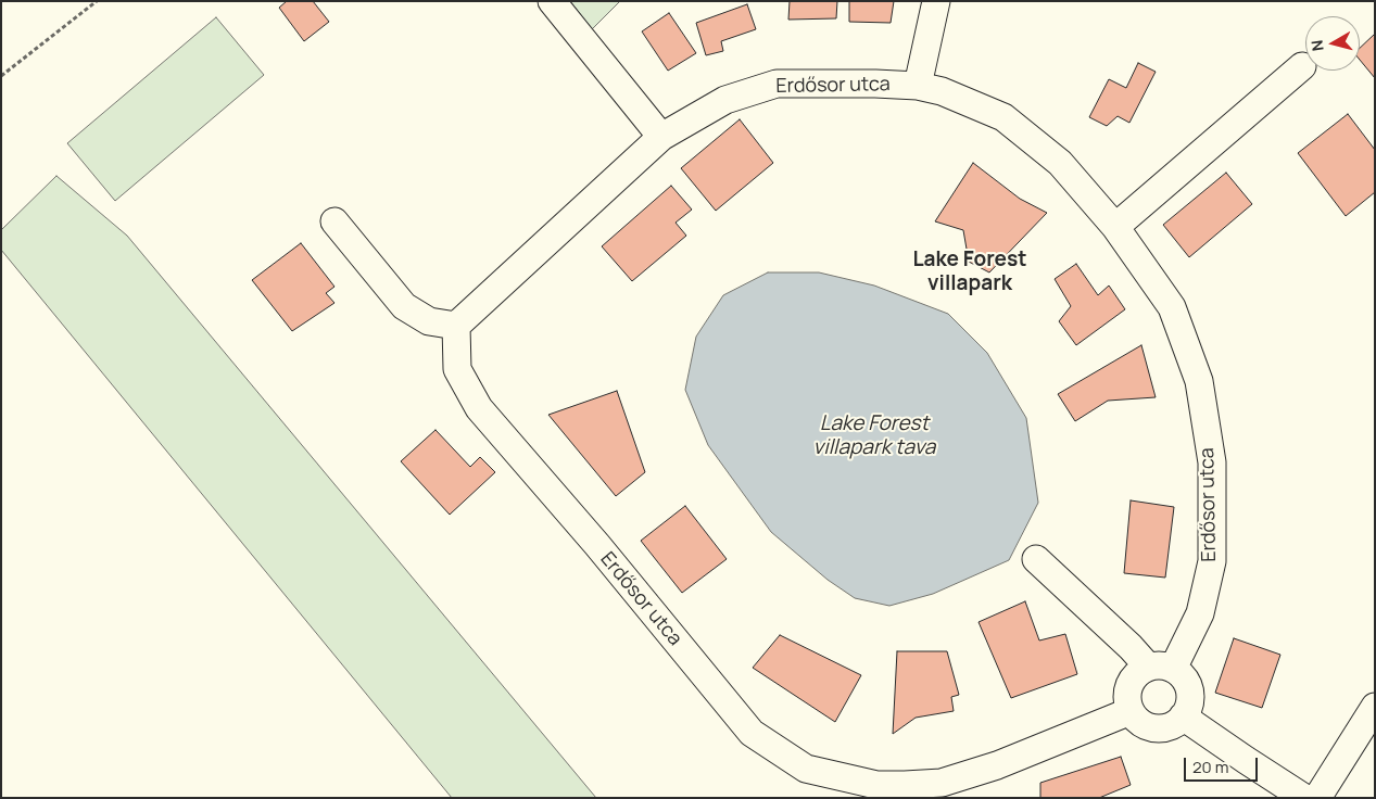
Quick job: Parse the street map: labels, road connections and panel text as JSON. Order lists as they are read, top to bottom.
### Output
{
  "streets": {
    "street": ["Erdősor utca"]
  },
  "districts": ["Lake Forest villapark"],
  "water": ["Lake Forest villapark tava"],
  "scale_bar": "20 m",
  "north": "left"
}
